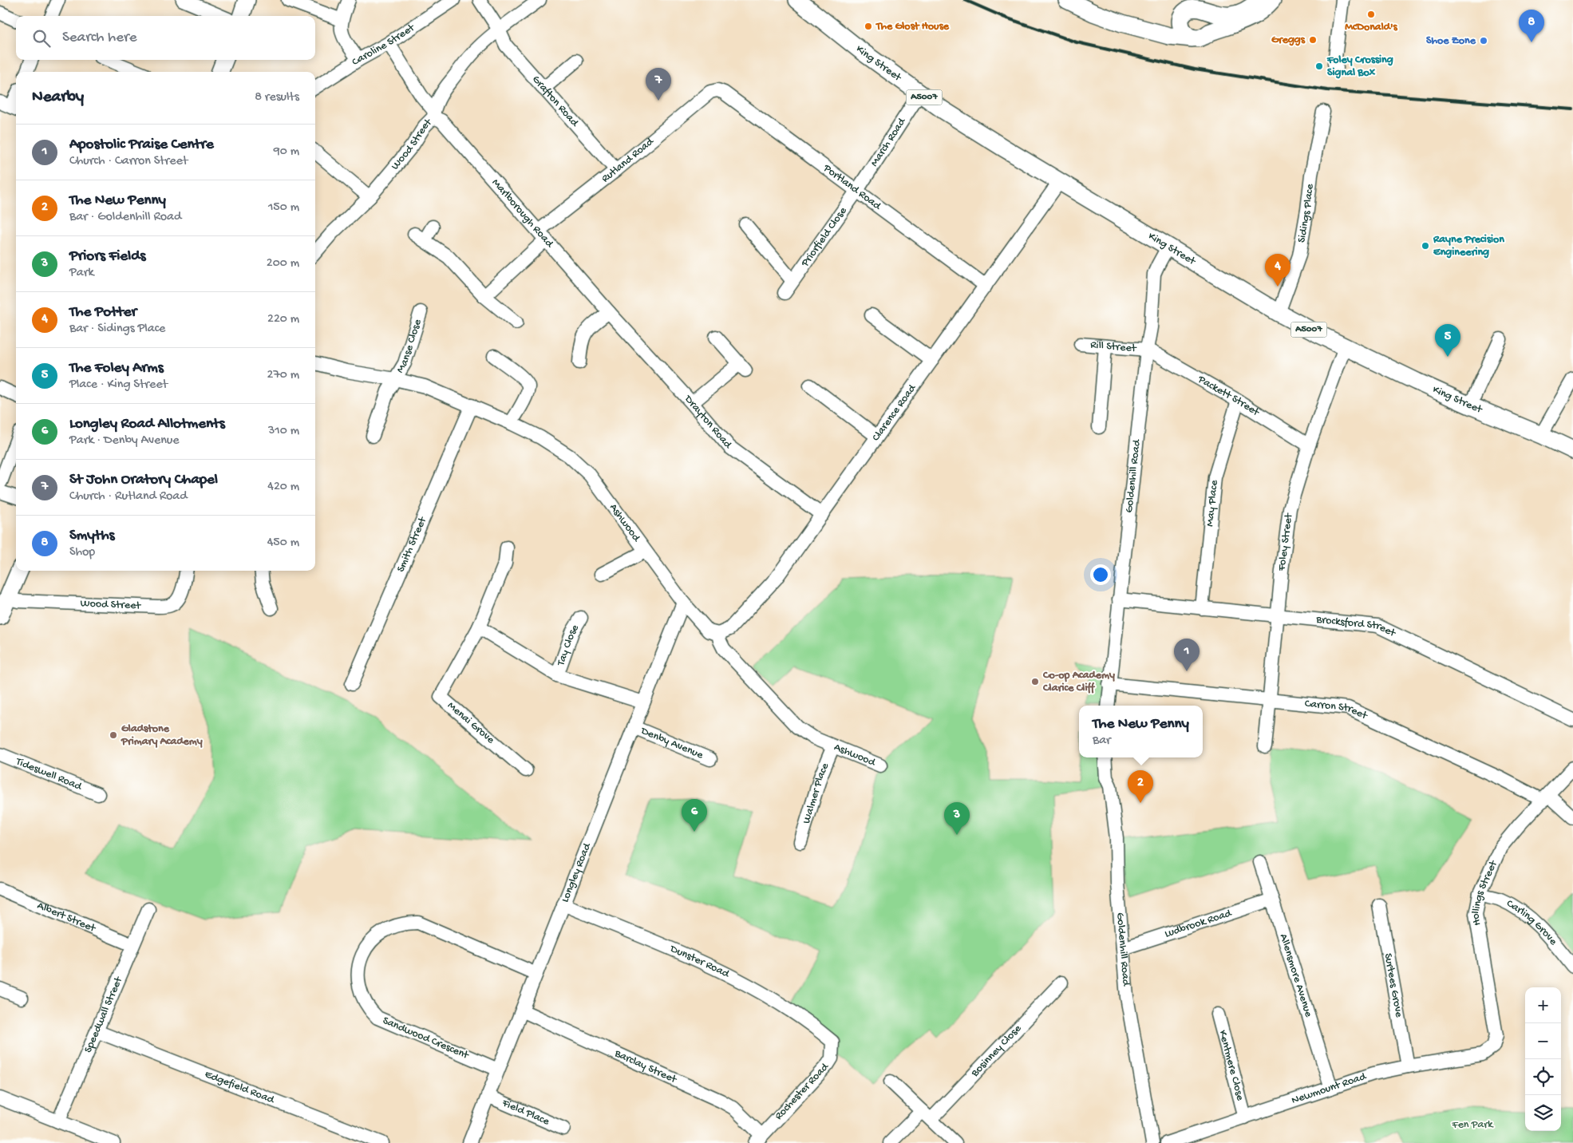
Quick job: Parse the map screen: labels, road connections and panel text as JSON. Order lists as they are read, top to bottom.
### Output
{
  "streets": {
    "main road": ["King Street", "A5007"],
    "street": [
      "Caroline Street",
      "Grafton Road",
      "March Road",
      "Wood Street",
      "Rutland Road",
      "Portland Road",
      "Marlborough Road",
      "Sidings Place",
      "Priorfield Close",
      "Manse Close",
      "Rill Street",
      "Packett Street",
      "Clarence Road",
      "Drayton Road",
      "Goldenhill Road",
      "May Place",
      "Ashwood",
      "Foley Street",
      "Smith Street",
      "Brocksford Street",
      "Tay Close",
      "Carron Street",
      "Menai Grove",
      "Denby Avenue",
      "Tideswell Road",
      "Walmer Place",
      "Longley Road",
      "Hollings Street",
      "Albert Street",
      "Ludbrook Road",
      "Carling Grove",
      "Dunster Road",
      "Allensmore Avenue",
      "Surtees Grove",
      "Speedwall Street",
      "Sandwood Crescent",
      "Bosinney Close",
      "Kentmere Close",
      "Barclay Street",
      "Edgefield Road",
      "Newmount Road",
      "Rochester Road",
      "Field Place"
    ]
  },
  "crossings": [
    ["Caroline Street", "Marlborough Road"],
    ["King Street", "March Road"],
    ["King Street", "Sidings Place"],
    ["King Street", "Clarence Road"],
    ["King Street", "Goldenhill Road"],
    ["King Street", "Foley Street"],
    ["Grafton Road", "Wood Street"],
    ["Grafton Road", "Rutland Road"],
    ["March Road", "Portland Road"],
    ["March Road", "Priorfield Close"],
    ["Wood Street", "Marlborough Road"],
    ["Rutland Road", "Portland Road"],
    ["Rutland Road", "Marlborough Road"],
    ["Portland Road", "Priorfield Close"],
    ["Portland Road", "Clarence Road"],
    ["Marlborough Road", "Drayton Road"],
    ["Manse Close", "Ashwood"],
    ["Rill Street", "Packett Street"],
    ["Rill Street", "Goldenhill Road"],
    ["Packett Street", "Goldenhill Road"],
    ["Packett Street", "May Place"],
    ["Packett Street", "Foley Street"],
    ["Clarence Road", "Drayton Road"],
    ["Clarence Road", "Ashwood"],
    ["Goldenhill Road", "Brocksford Street"],
    ["Goldenhill Road", "Carron Street"],
    ["Goldenhill Road", "Ludbrook Road"],
    ["May Place", "Brocksford Street"],
    ["Ashwood", "Smith Street"],
    ["Ashwood", "Walmer Place"],
    ["Ashwood", "Longley Road"],
    ["Foley Street", "Brocksford Street"],
    ["Foley Street", "Carron Street"],
    ["Carron Street", "Hollings Street"],
    ["Denby Avenue", "Longley Road"],
    ["Longley Road", "Dunster Road"],
    ["Longley Road", "Sandwood Crescent"],
    ["Longley Road", "Barclay Street"],
    ["Longley Road", "Field Place"],
    ["Hollings Street", "Carling Grove"],
    ["Hollings Street", "Newmount Road"],
    ["Albert Street", "Speedwall Street"],
    ["Ludbrook Road", "Allensmore Avenue"],
    ["Dunster Road", "Rochester Road"],
    ["Allensmore Avenue", "Newmount Road"],
    ["Surtees Grove", "Newmount Road"],
    ["Speedwall Street", "Edgefield Road"],
    ["Kentmere Close", "Newmount Road"],
    ["Barclay Street", "Rochester Road"]
  ],
  "parks": ["Fen Park"],
  "places": [
    "McDonald's",
    "The Glost House",
    "Greggs",
    "Shoe Zone",
    "Foley Crossing Signal Box",
    "Rayne Precision Engineering",
    "Co-op Academy Clarice Cliff",
    "Gladstone Primary Academy"
  ],
  "page": {
    "pins": [
      "8",
      "7",
      "4",
      "5",
      "1",
      "2",
      "6",
      "3"
    ],
    "search": "Search here",
    "heading": ["Nearby", "8 results"],
    "list": [
      {
        "mark": "1",
        "name": "Apostolic Praise Centre",
        "note": "Church · Carron Street",
        "value": "90 m"
      },
      {
        "mark": "2",
        "name": "The New Penny",
        "note": "Bar · Goldenhill Road",
        "value": "150 m"
      },
      {
        "mark": "3",
        "name": "Priors Fields",
        "note": "Park",
        "value": "200 m"
      },
      {
        "mark": "4",
        "name": "The Potter",
        "note": "Bar · Sidings Place",
        "value": "220 m"
      },
      {
        "mark": "5",
        "name": "The Foley Arms",
        "note": "Place · King Street",
        "value": "270 m"
      },
      {
        "mark": "6",
        "name": "Longley Road Allotments",
        "note": "Park · Denby Avenue",
        "value": "310 m"
      },
      {
        "mark": "7",
        "name": "St John Oratory Chapel",
        "note": "Church · Rutland Road",
        "value": "420 m"
      },
      {
        "mark": "8",
        "name": "Smyths",
        "note": "Shop",
        "value": "450 m"
      }
    ],
    "popup": ["The New Penny", "Bar"],
    "map_buttons": ["+", "−"]
  }
}
